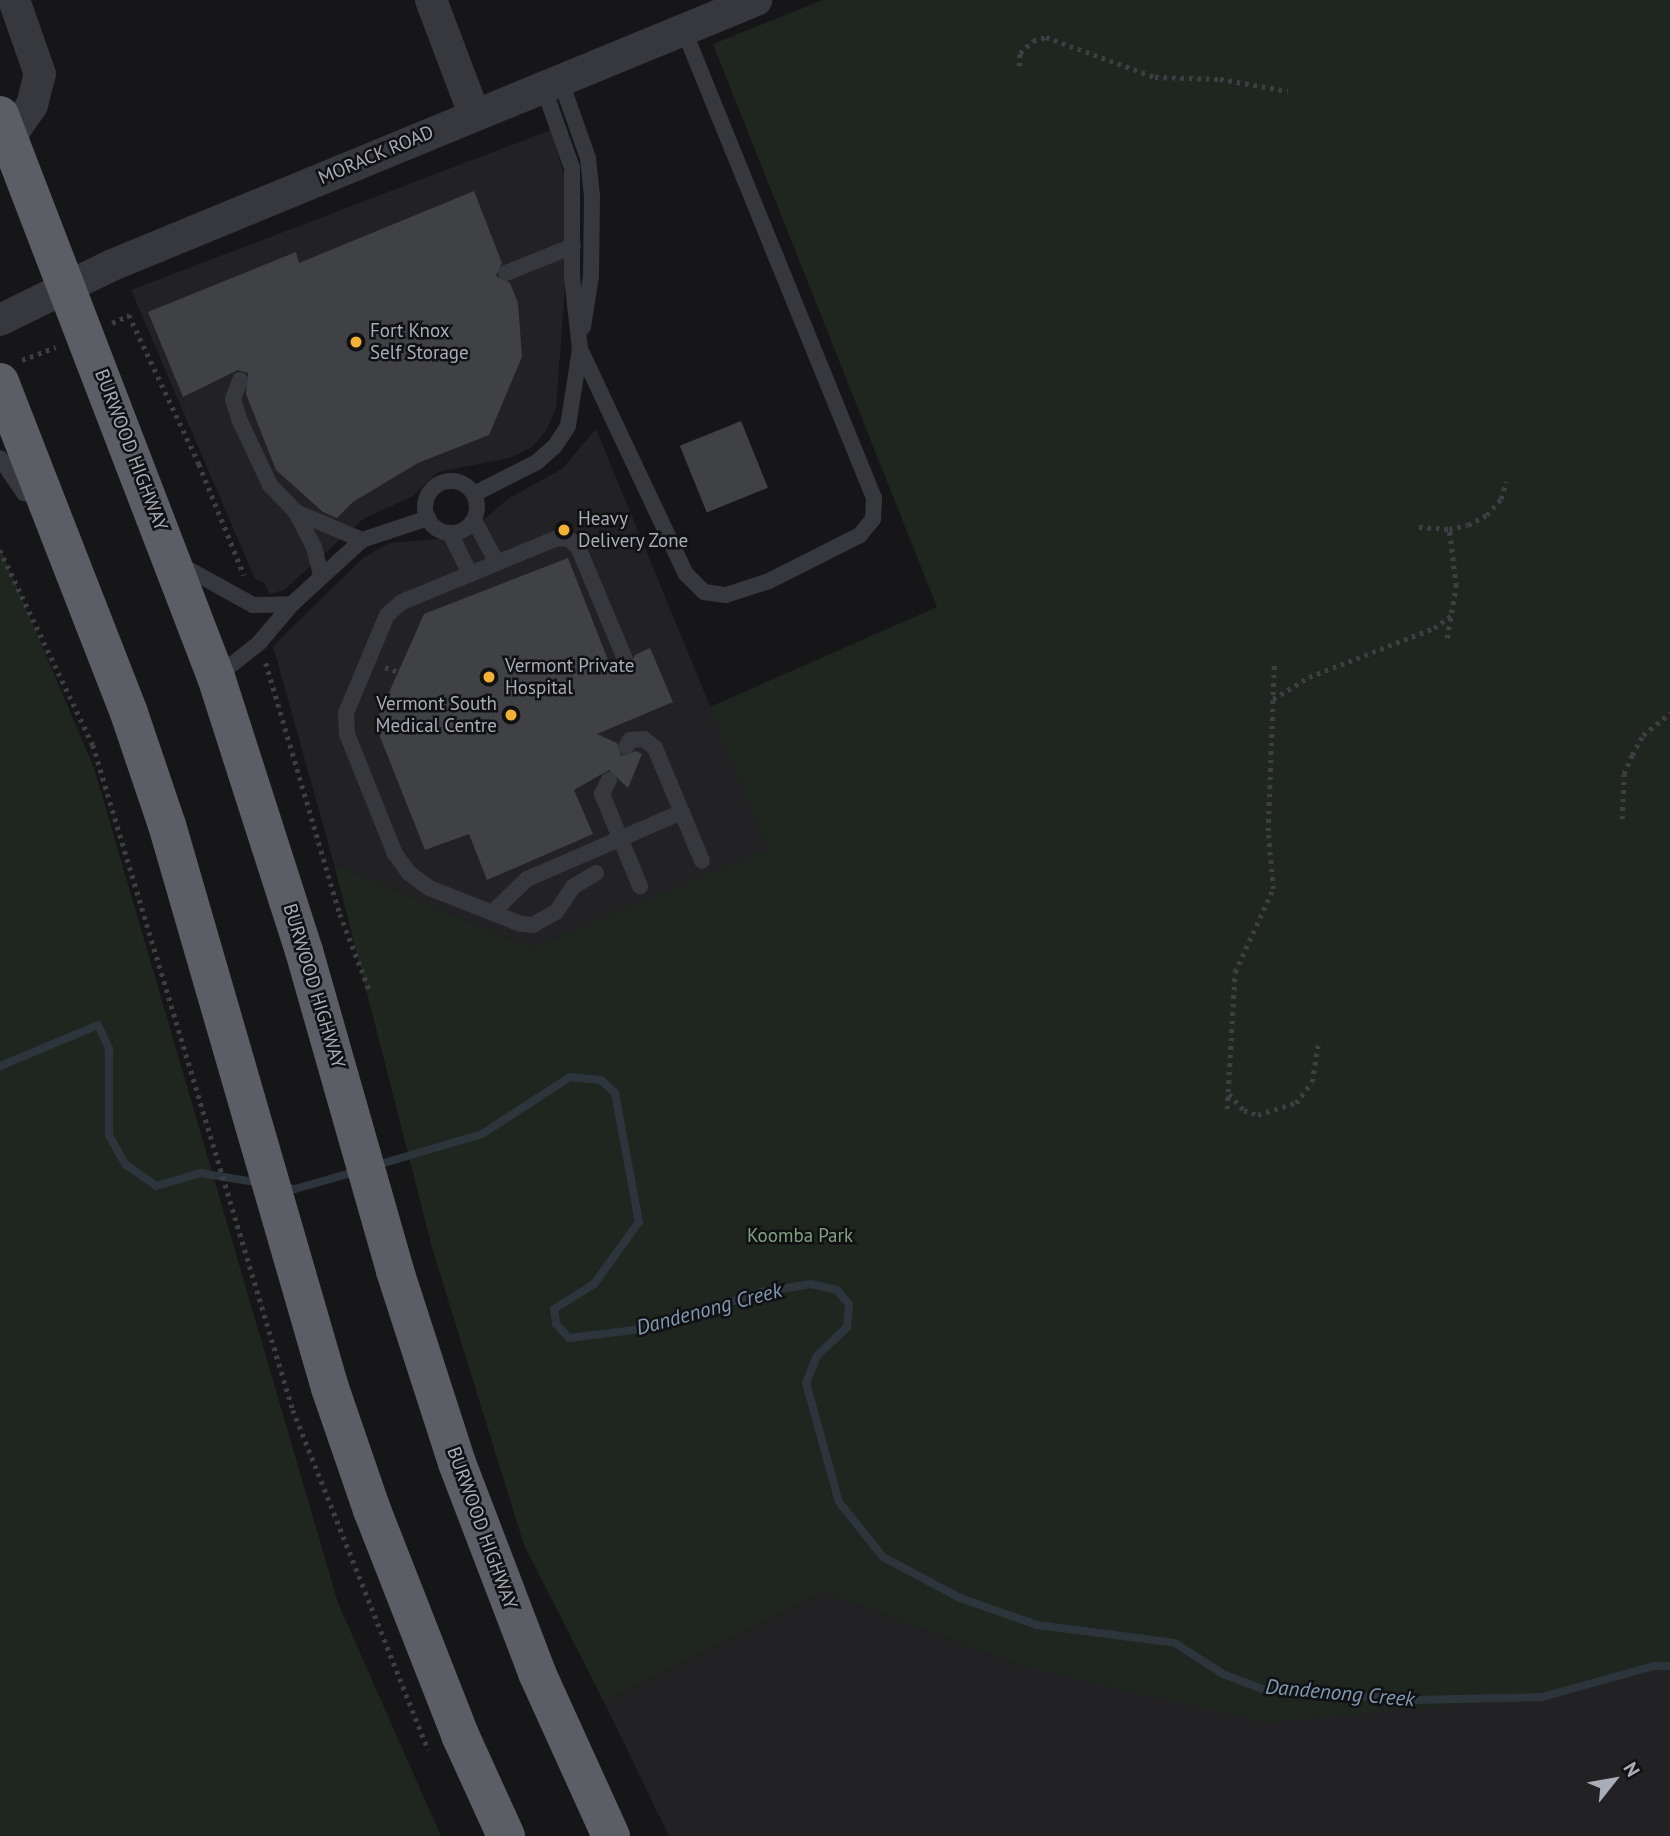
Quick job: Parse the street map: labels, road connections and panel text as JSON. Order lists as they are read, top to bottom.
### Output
{
  "streets": {
    "highway": ["BURWOOD HIGHWAY"],
    "street": ["MORACK ROAD"]
  },
  "crossings": [
    ["MORACK ROAD", "BURWOOD HIGHWAY"]
  ],
  "water": ["Dandenong Creek"],
  "parks": ["Koomba Park"],
  "places": [
    "Fort Knox Self Storage",
    "Heavy Delivery Zone",
    "Vermont Private Hospital",
    "Vermont South Medical Centre"
  ],
  "north": "top right"
}
